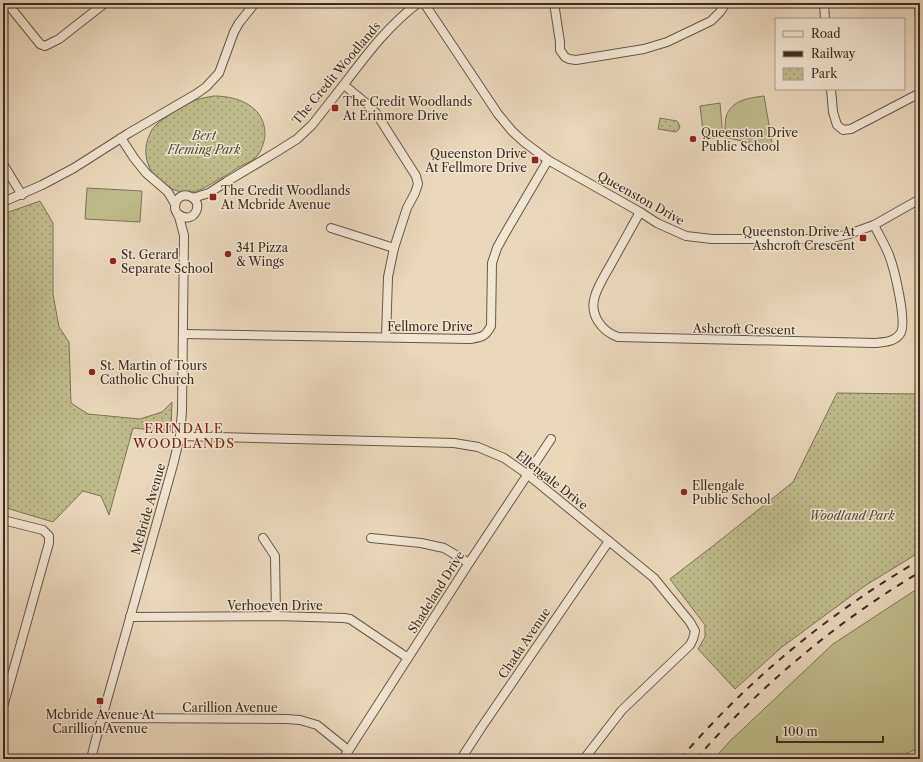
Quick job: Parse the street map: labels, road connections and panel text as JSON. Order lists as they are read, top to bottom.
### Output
{
  "streets": {
    "street": [
      "The Credit Woodlands",
      "Queenston Drive",
      "Fellmore Drive",
      "Ashcroft Crescent",
      "Ellengale Drive",
      "McBride Avenue",
      "Shadeland Drive",
      "Verhoeven Drive",
      "Chada Avenue",
      "Carillion Avenue"
    ]
  },
  "crossings": [
    ["The Credit Woodlands", "McBride Avenue"],
    ["Queenston Drive", "Fellmore Drive"],
    ["Queenston Drive", "Ashcroft Crescent"],
    ["Fellmore Drive", "McBride Avenue"],
    ["Ellengale Drive", "McBride Avenue"],
    ["Ellengale Drive", "Shadeland Drive"],
    ["Ellengale Drive", "Chada Avenue"],
    ["McBride Avenue", "Verhoeven Drive"],
    ["McBride Avenue", "Carillion Avenue"],
    ["Shadeland Drive", "Verhoeven Drive"],
    ["Shadeland Drive", "Carillion Avenue"]
  ],
  "districts": ["ERINDALE WOODLANDS"],
  "parks": ["Bert Fleming Park", "Woodland Park"],
  "places": {
    "transit": [
      "The Credit Woodlands At Erinmore Drive",
      "Queenston Drive At Fellmore Drive",
      "The Credit Woodlands At Mcbride Avenue",
      "Queenston Drive At Ashcroft Crescent",
      "Mcbride Avenue At Carillion Avenue"
    ],
    "other": [
      "Queenston Drive Public School",
      "341 Pizza & Wings",
      "St. Gerard Separate School",
      "St. Martin of Tours Catholic Church",
      "Ellengale Public School"
    ]
  },
  "legend": ["Road", "Railway", "Park"],
  "scale_bar": "100 m"
}
